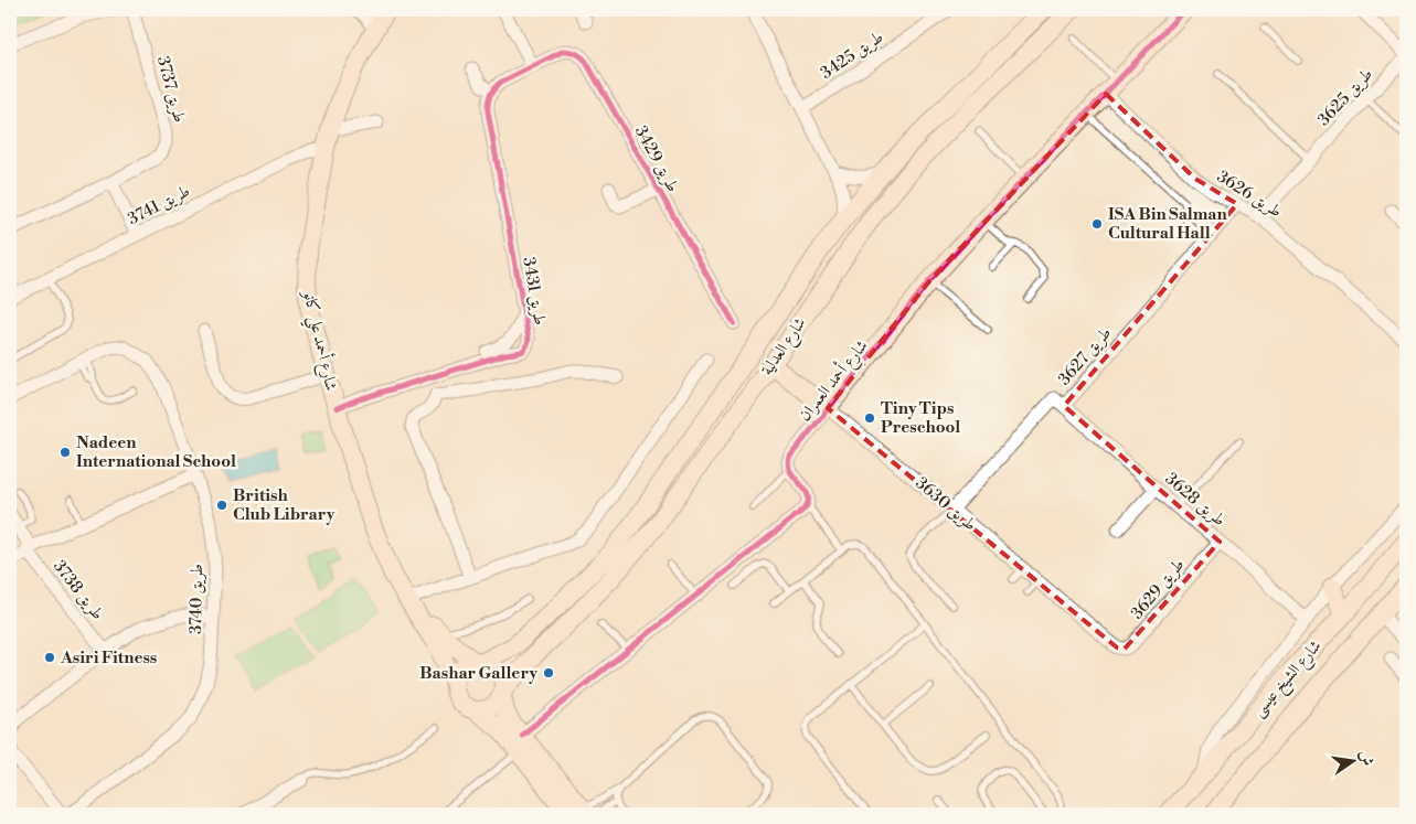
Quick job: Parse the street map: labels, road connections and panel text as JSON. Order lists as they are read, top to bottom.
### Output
{
  "streets": {
    "main road": [
      "شارع أحمد علي كانو",
      "شارع العدلية",
      "شارع أحمد العمران",
      "طريق 3630",
      "شارع الشيخ عيسى"
    ],
    "street": [
      "طريق 3425",
      "طريق 3737",
      "طريق 3625",
      "طريق 3429",
      "طريق 3626",
      "طريق 3741",
      "طريق 3431",
      "طريق 3627",
      "طريق 3628",
      "طريق 3629",
      "طريق 3738",
      "طريق 3740"
    ]
  },
  "crossings": [
    ["طريق 3625", "طريق 3626"],
    ["طريق 3626", "طريق 3627"],
    ["طريق 3626", "شارع أحمد العمران"],
    ["طريق 3741", "شارع أحمد علي كانو"],
    ["طريق 3431", "شارع أحمد علي كانو"],
    ["شارع أحمد علي كانو", "شارع العدلية"],
    ["شارع العدلية", "طريق 3630"],
    ["طريق 3627", "طريق 3628"],
    ["طريق 3627", "طريق 3630"],
    ["شارع أحمد العمران", "طريق 3630"],
    ["طريق 3628", "طريق 3629"],
    ["طريق 3630", "طريق 3629"]
  ],
  "places": [
    "ISA Bin Salman Cultural Hall",
    "Tiny Tips Preschool",
    "Nadeen International School",
    "British Club Library",
    "Asiri Fitness",
    "Bashar Gallery"
  ],
  "north": "right"
}
